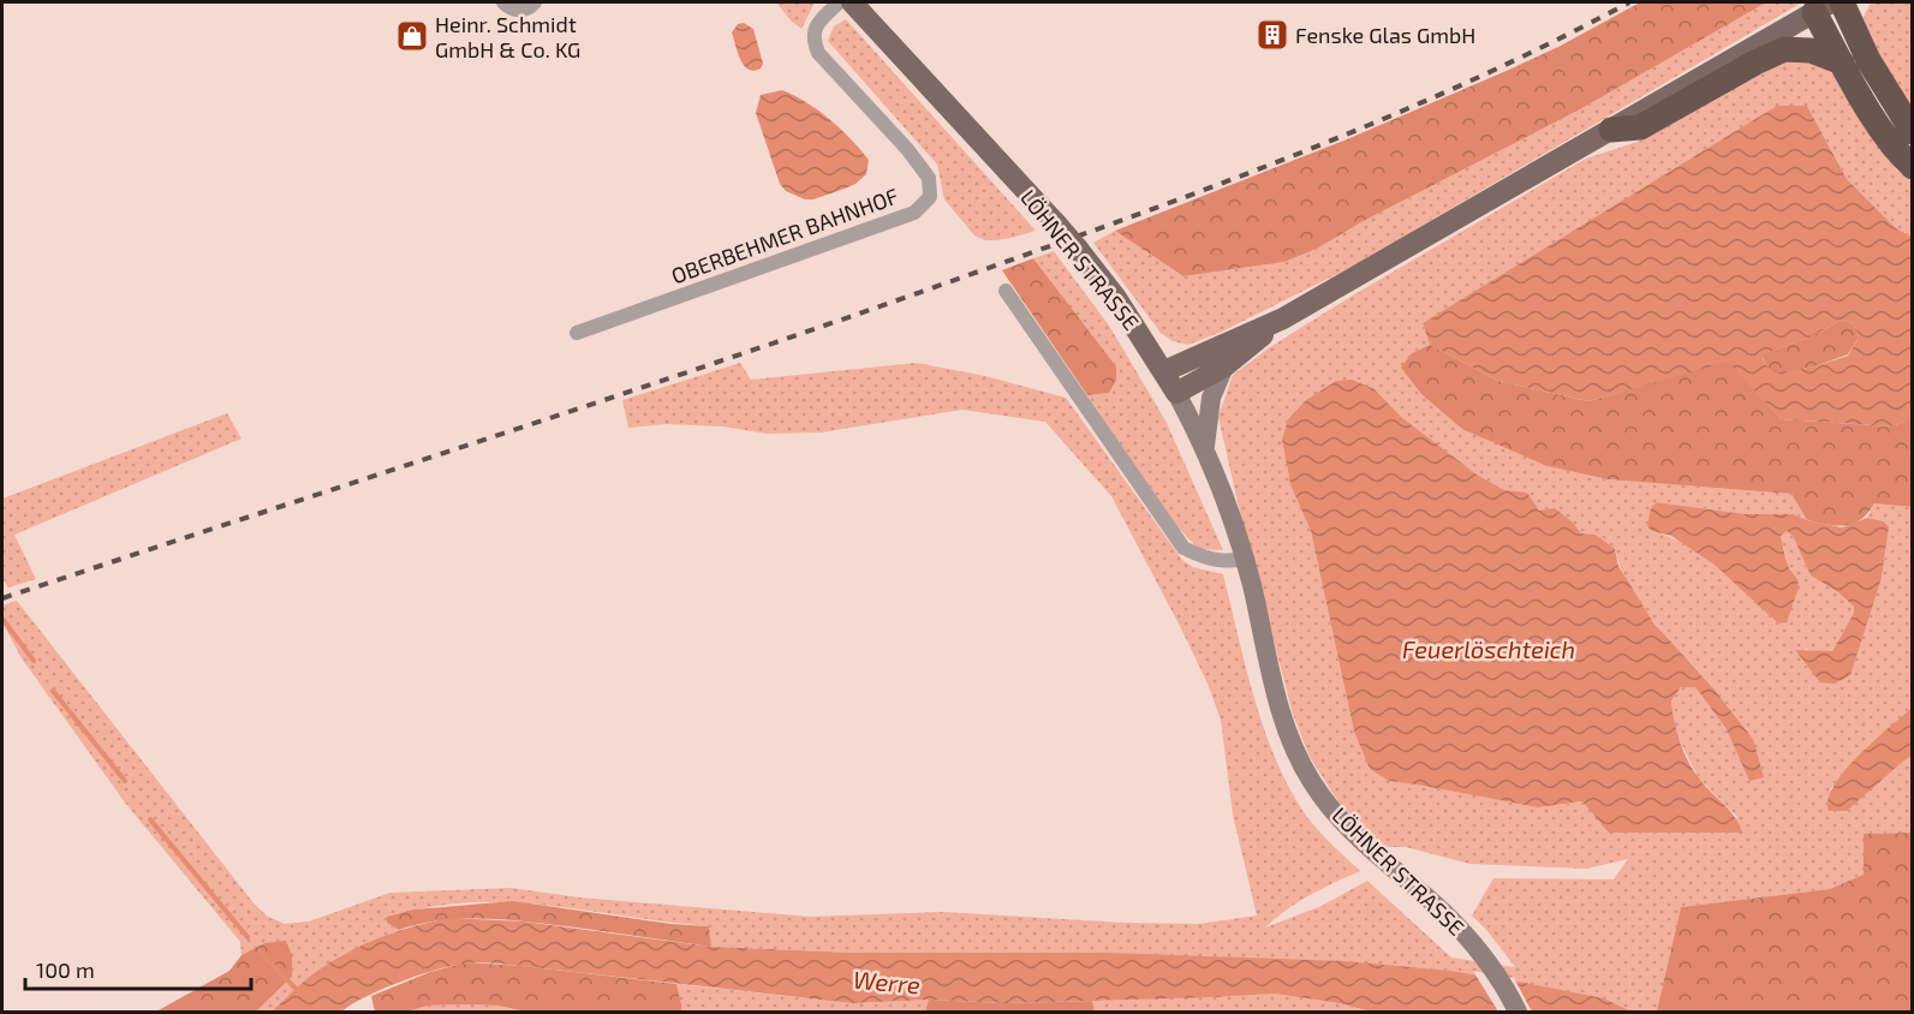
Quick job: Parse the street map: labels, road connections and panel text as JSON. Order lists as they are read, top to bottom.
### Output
{
  "streets": {
    "main road": ["LÖHNER STRASSE"],
    "street": ["OBERBEHMER BAHNHOF"]
  },
  "water": ["Feuerlöschteich", "Werre"],
  "places": {
    "building": ["Fenske Glas GmbH"],
    "shop": ["Heinr. Schmidt GmbH & Co. KG"]
  },
  "scale_bar": "100 m"
}
